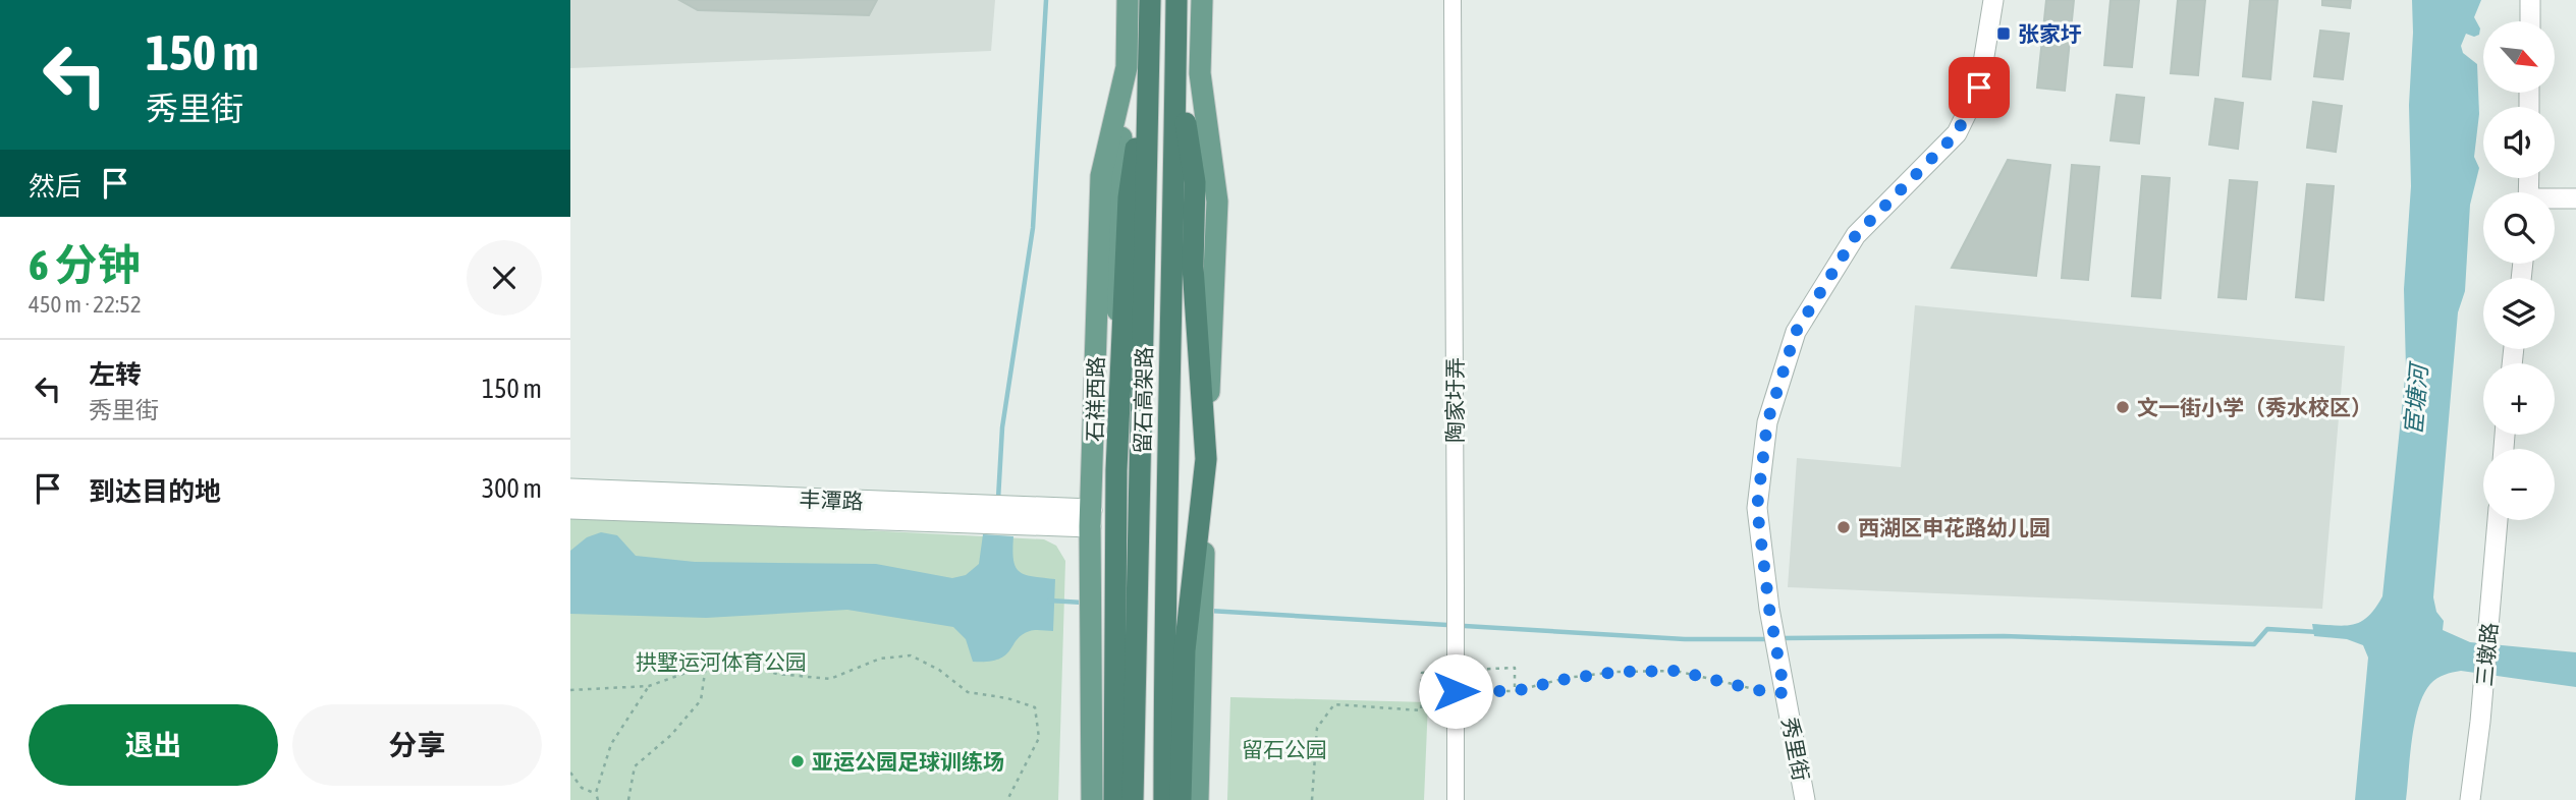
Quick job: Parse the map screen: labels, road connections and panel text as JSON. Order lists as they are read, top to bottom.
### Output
{
  "streets": {
    "highway": ["留石高架路"],
    "main road": ["石祥西路", "丰潭路"],
    "street": ["陶家圩弄", "三墩路", "秀里街"]
  },
  "crossings": [
    ["石祥西路", "丰潭路"]
  ],
  "water": ["宦塘河"],
  "parks": ["拱墅运河体育公园", "留石公园"],
  "places": {
    "transit": ["张家圩"],
    "other": ["文一街小学（秀水校区）", "西湖区申花路幼儿园", "亚运公园足球训练场"]
  },
  "north": "bottom right",
  "page": {
    "turn": ["150 m", "秀里街"],
    "map_buttons": ["+", "−"],
    "then": "然后",
    "heading": ["6 分钟", "450 m · 22:52"],
    "list": [
      {
        "name": "左转",
        "note": "秀里街",
        "value": "150 m"
      },
      {
        "name": "到达目的地",
        "value": "300 m"
      }
    ],
    "buttons": ["退出", "分享"]
  }
}
